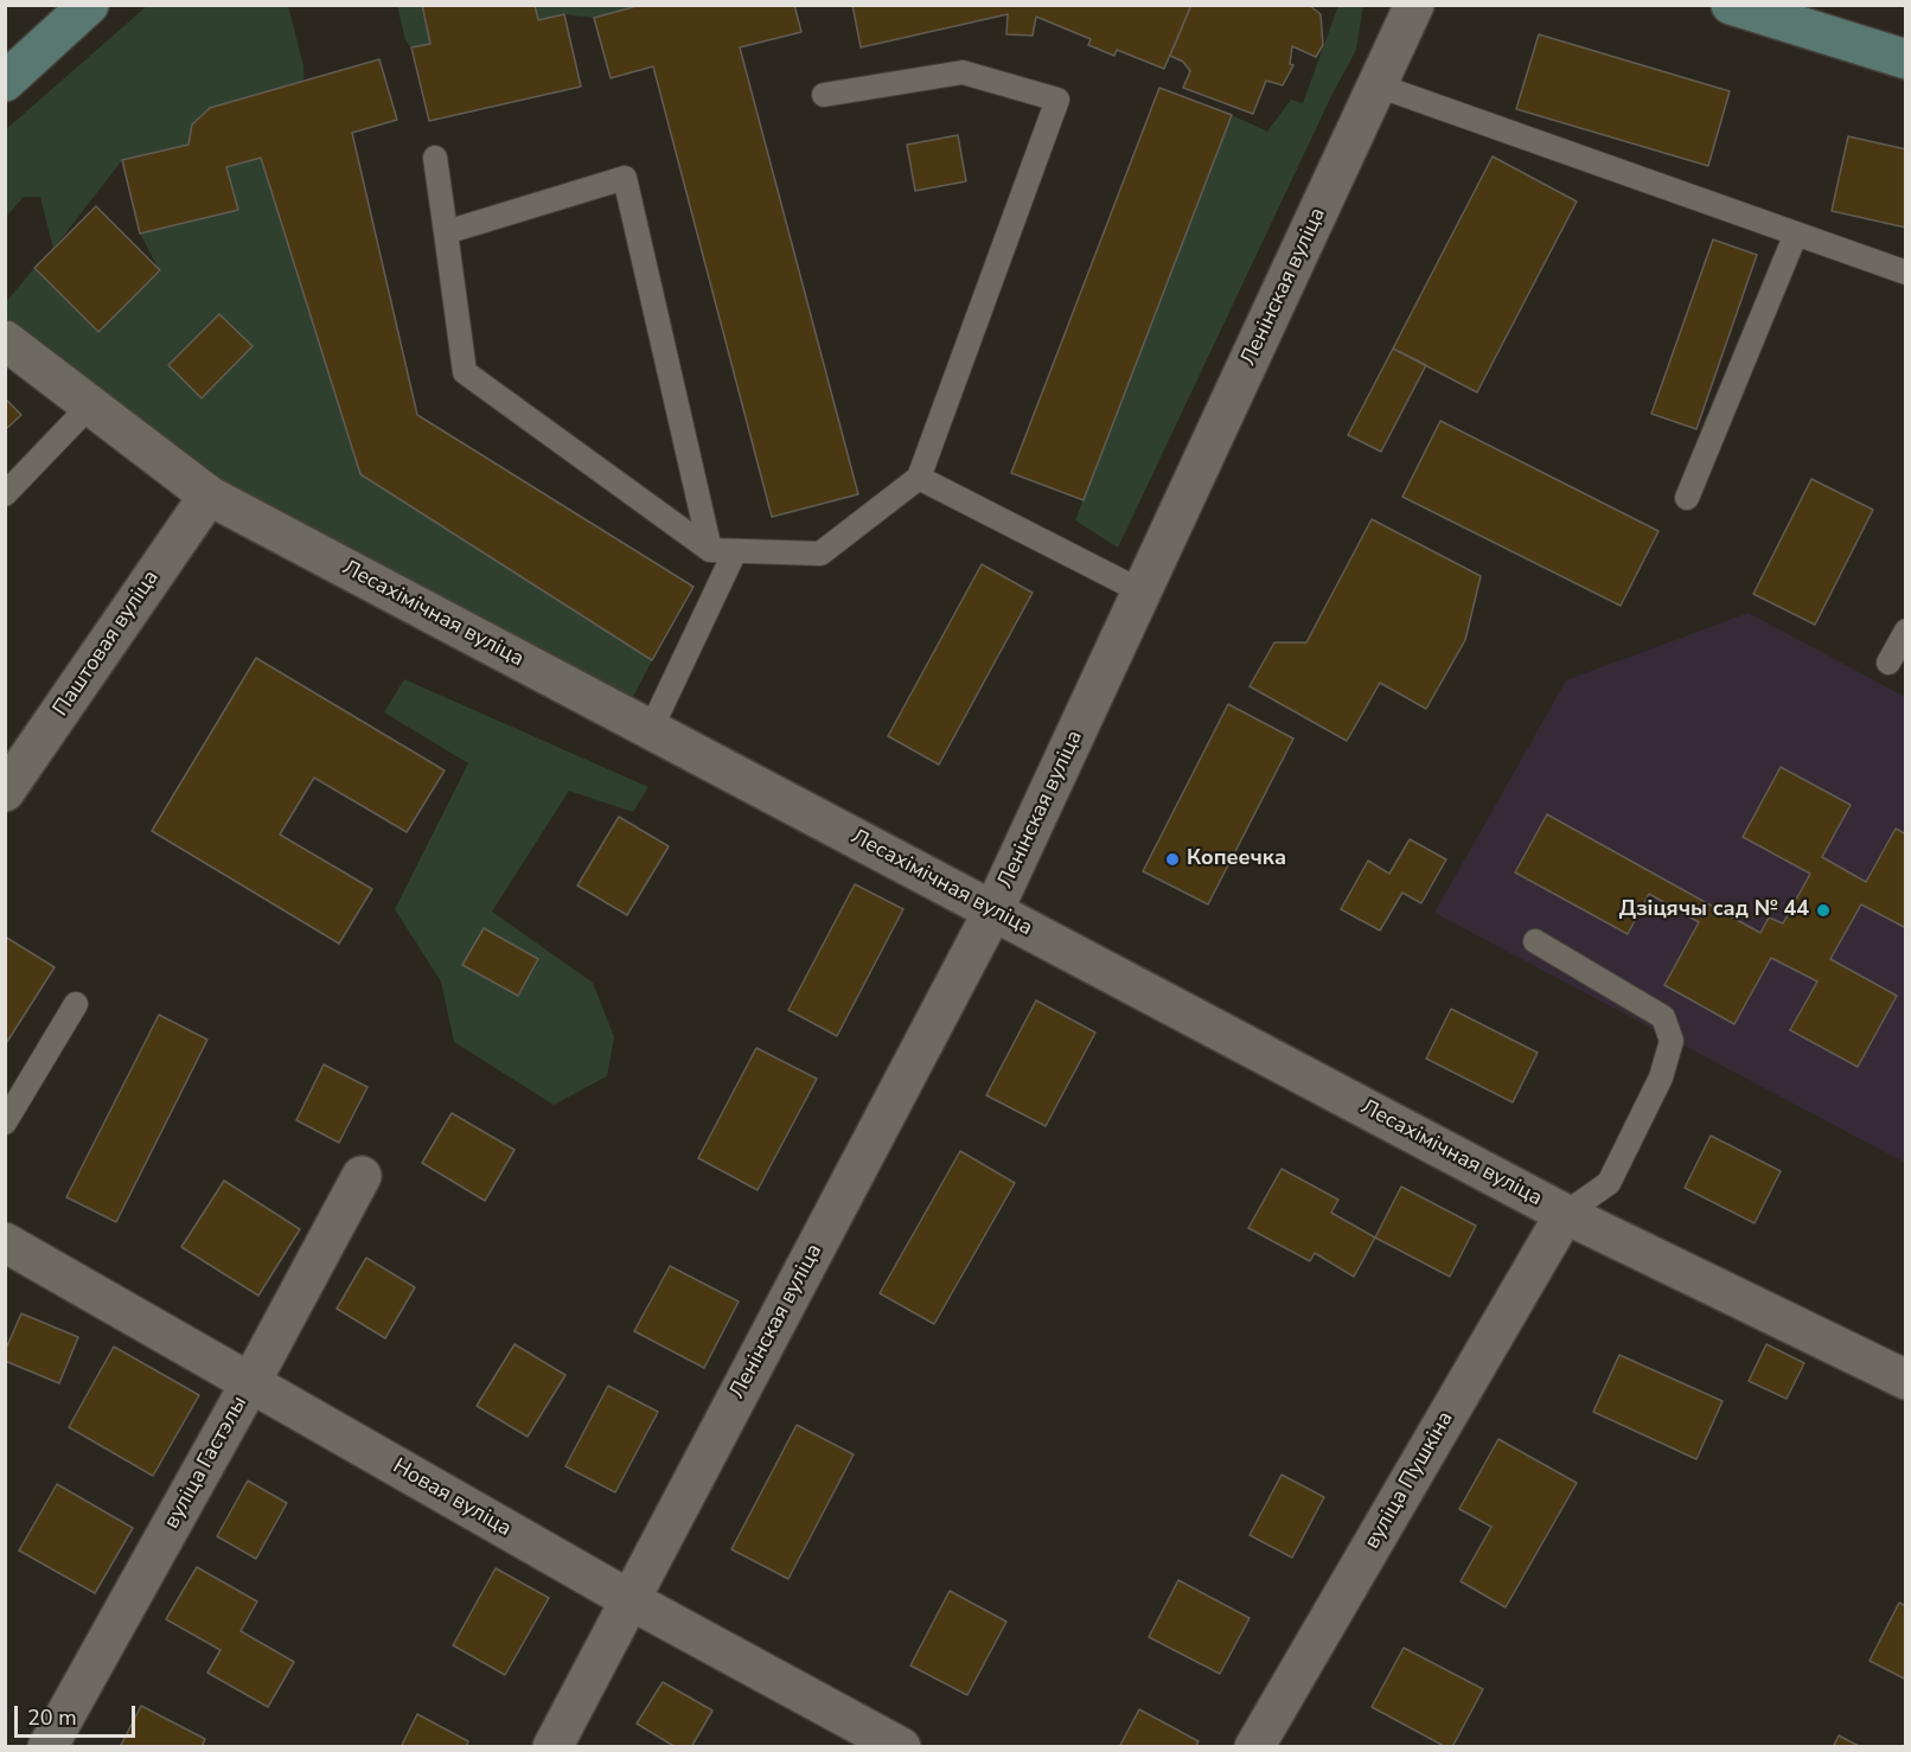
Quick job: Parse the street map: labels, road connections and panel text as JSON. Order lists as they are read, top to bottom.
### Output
{
  "streets": {
    "street": [
      "Ленінская вуліца",
      "Лесахімічная вуліца",
      "Паштовая вуліца",
      "вуліца Гастэлы",
      "вуліца Пушкіна",
      "Новая вуліца"
    ]
  },
  "crossings": [
    ["Ленінская вуліца", "Лесахімічная вуліца"],
    ["Ленінская вуліца", "Новая вуліца"],
    ["Лесахімічная вуліца", "Паштовая вуліца"],
    ["Лесахімічная вуліца", "вуліца Пушкіна"],
    ["вуліца Гастэлы", "Новая вуліца"]
  ],
  "places": ["Копеечка", "Дзіцячы сад № 44"],
  "scale_bar": "20 m"
}
